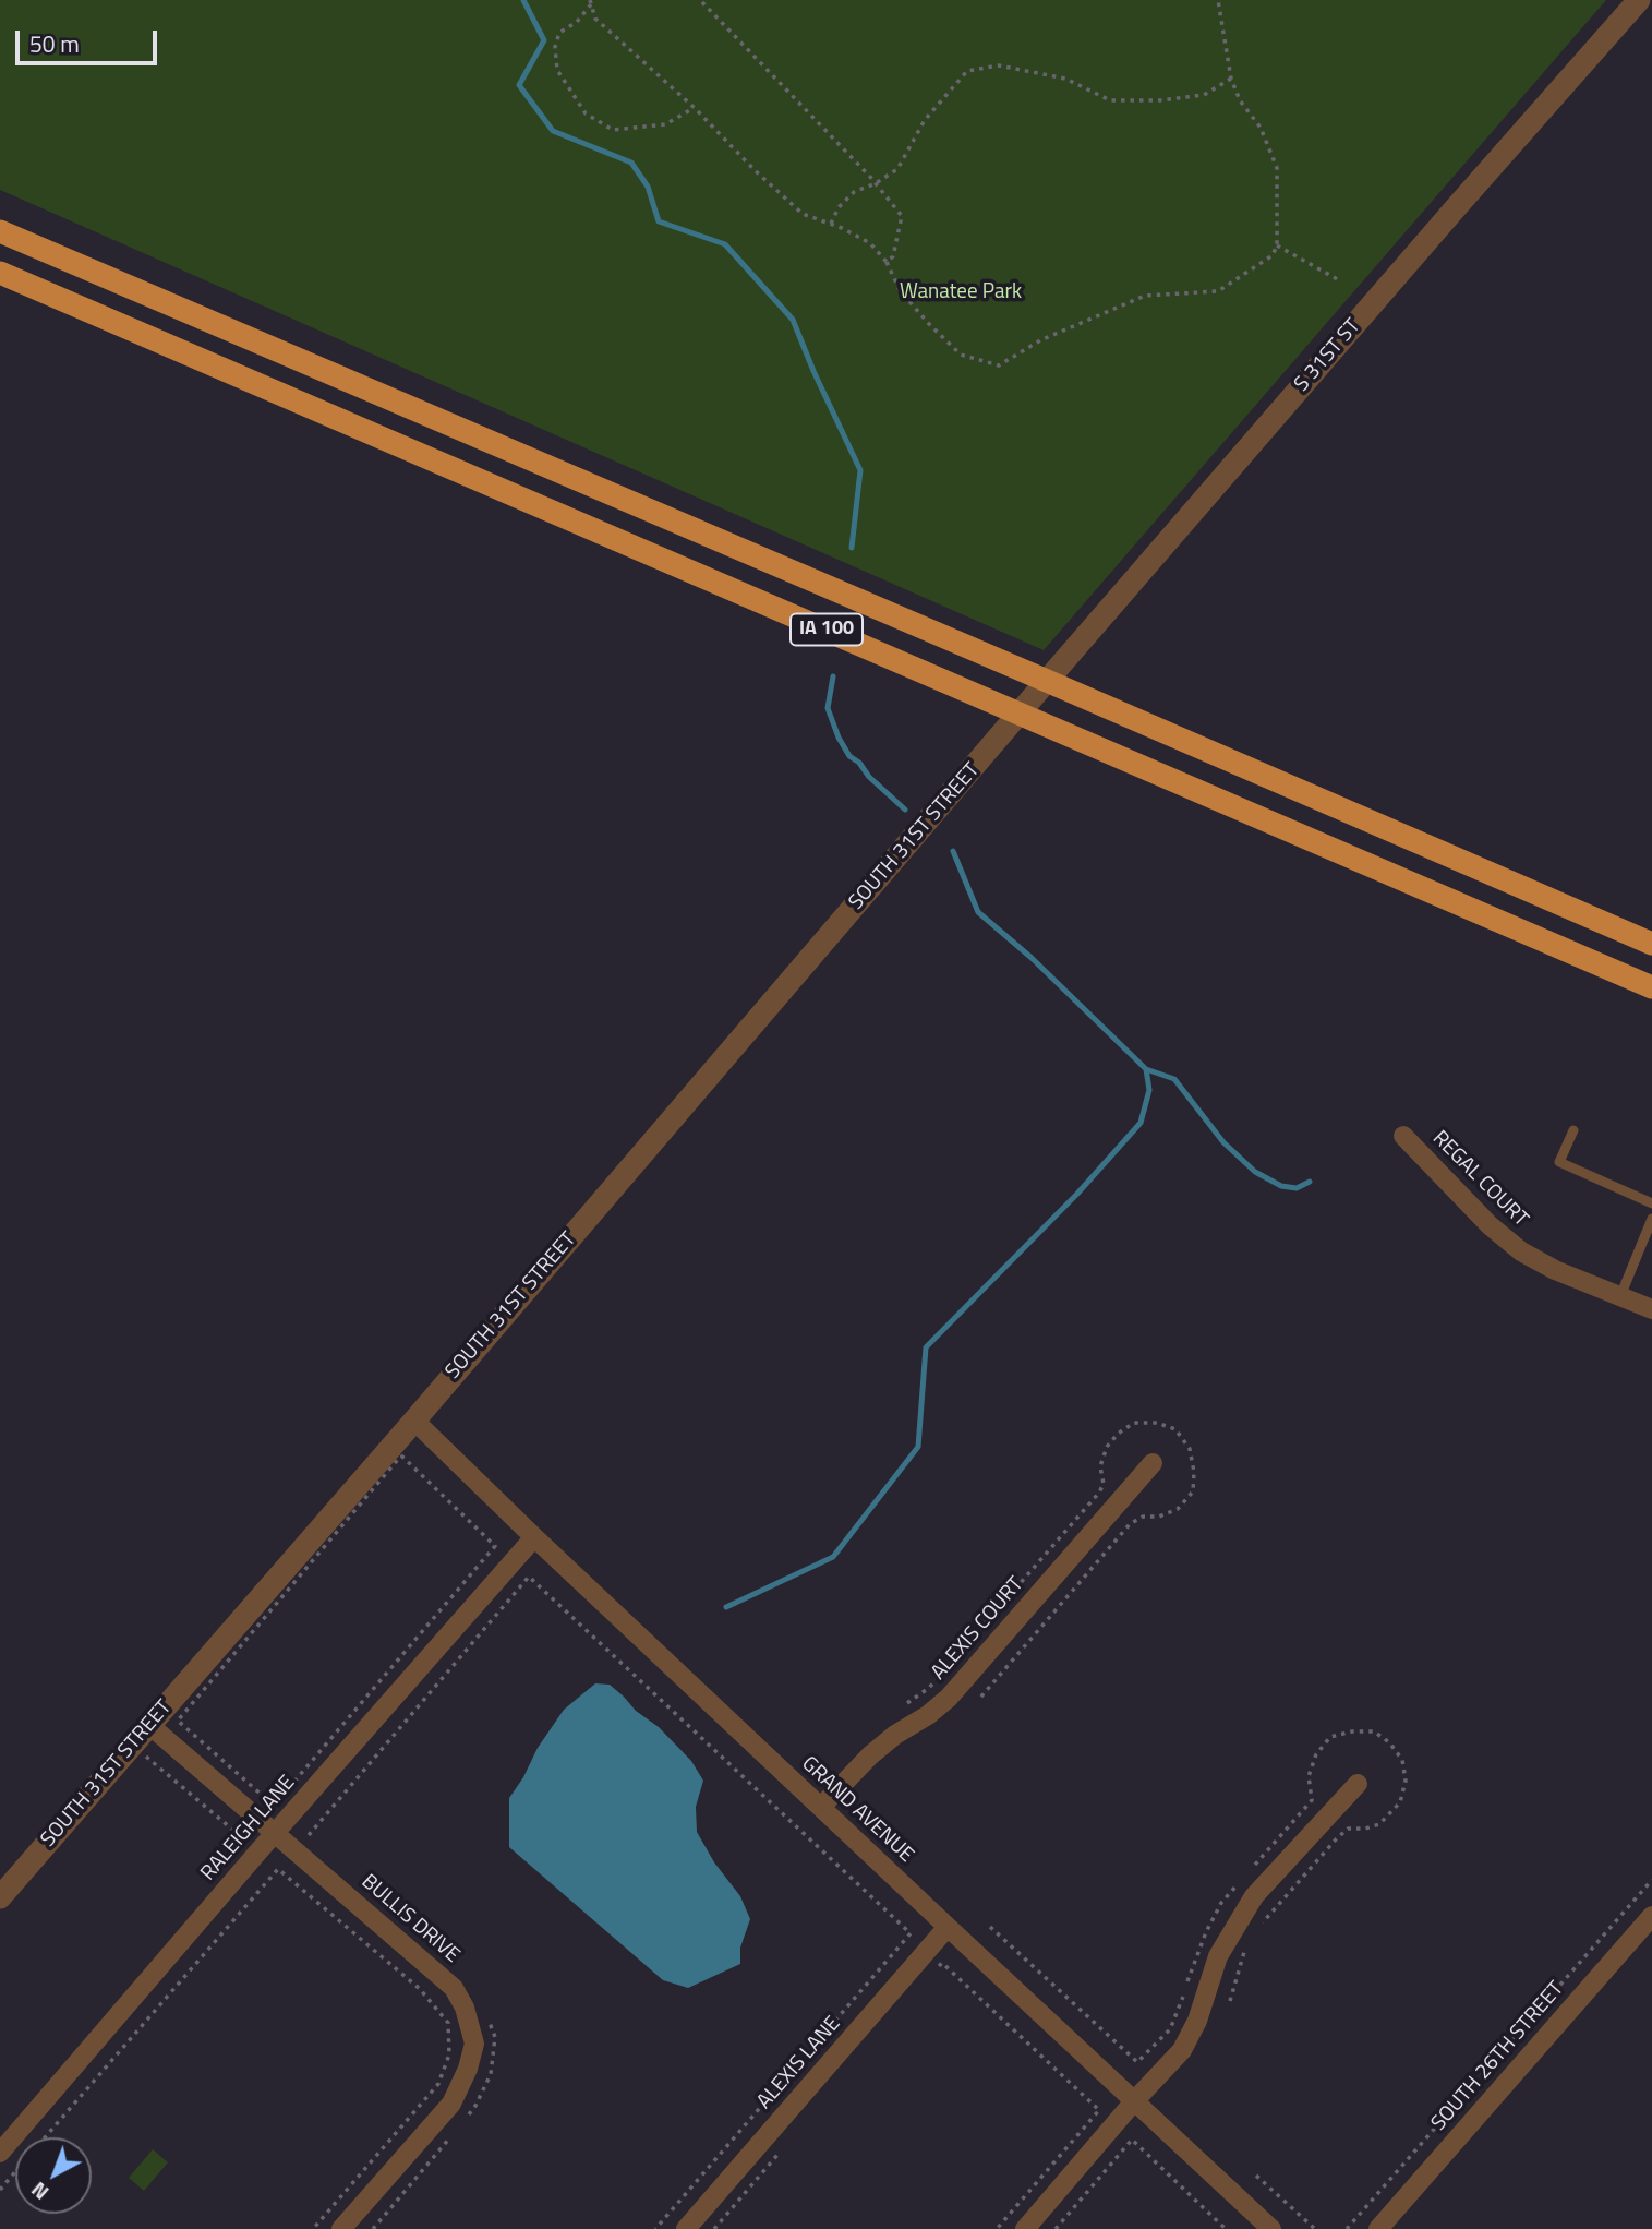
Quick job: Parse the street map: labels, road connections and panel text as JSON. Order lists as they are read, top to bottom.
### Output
{
  "streets": {
    "highway": ["IA 100"],
    "street": [
      "S 31ST ST",
      "SOUTH 31ST STREET",
      "REGAL COURT",
      "ALEXIS COURT",
      "GRAND AVENUE",
      "RALEIGH LANE",
      "BULLIS DRIVE",
      "SOUTH 26TH STREET",
      "ALEXIS LANE"
    ]
  },
  "crossings": [
    ["S 31ST ST", "IA 100"],
    ["S 31ST ST", "SOUTH 31ST STREET"],
    ["IA 100", "SOUTH 31ST STREET"],
    ["SOUTH 31ST STREET", "GRAND AVENUE"],
    ["SOUTH 31ST STREET", "BULLIS DRIVE"],
    ["ALEXIS COURT", "GRAND AVENUE"],
    ["GRAND AVENUE", "RALEIGH LANE"],
    ["GRAND AVENUE", "ALEXIS LANE"],
    ["RALEIGH LANE", "BULLIS DRIVE"]
  ],
  "parks": ["Wanatee Park"],
  "scale_bar": "50 m",
  "north": "bottom left"
}
